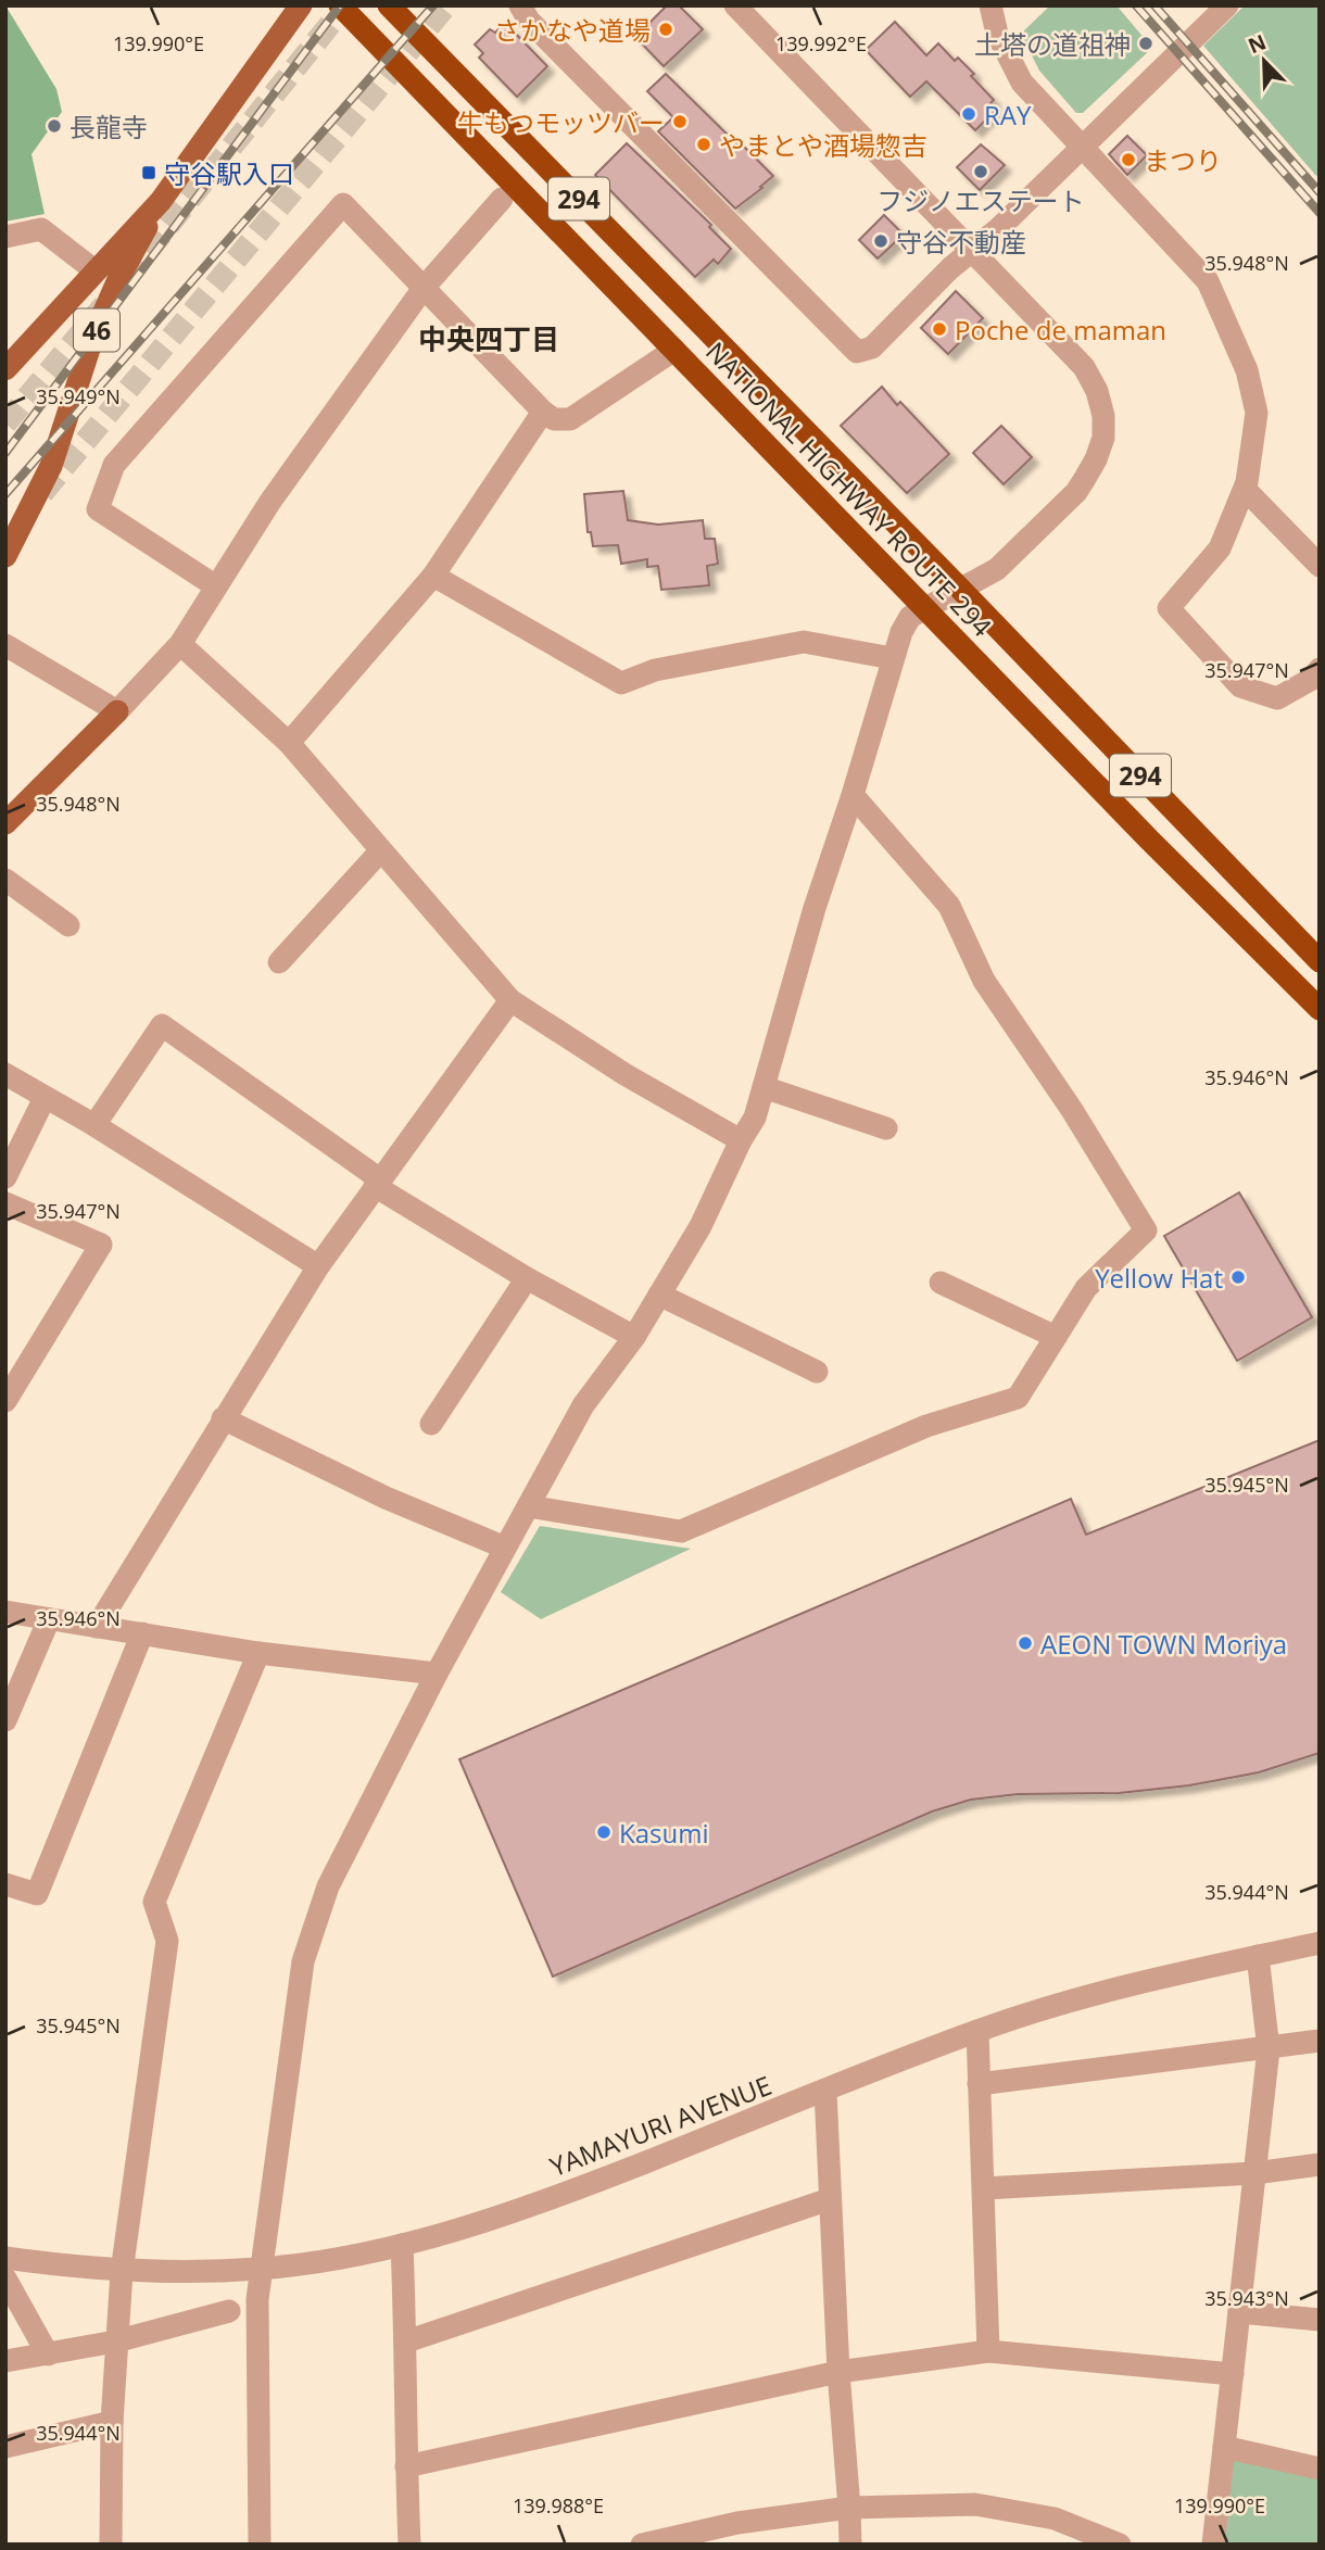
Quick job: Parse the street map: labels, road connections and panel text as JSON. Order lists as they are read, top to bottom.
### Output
{
  "streets": {
    "highway": ["294", "NATIONAL HIGHWAY ROUTE 294"],
    "main road": ["46"],
    "street": ["YAMAYURI AVENUE"]
  },
  "districts": ["中央四丁目"],
  "places": {
    "other": [
      "さかなや道場",
      "土塔の道祖神",
      "RAY",
      "牛もつモッツバー",
      "長龍寺",
      "やまとや酒場惣吉",
      "まつり",
      "フジノエステート",
      "守谷不動産",
      "Poche de maman",
      "Yellow Hat",
      "AEON TOWN Moriya",
      "Kasumi"
    ],
    "transit": ["守谷駅入口"]
  },
  "north": "top left",
  "coordinates": [
    "139.990°E",
    "139.992°E",
    "35.948°N",
    "35.949°N",
    "35.947°N",
    "35.946°N",
    "35.945°N",
    "35.944°N",
    "35.943°N",
    "139.988°E"
  ]
}
